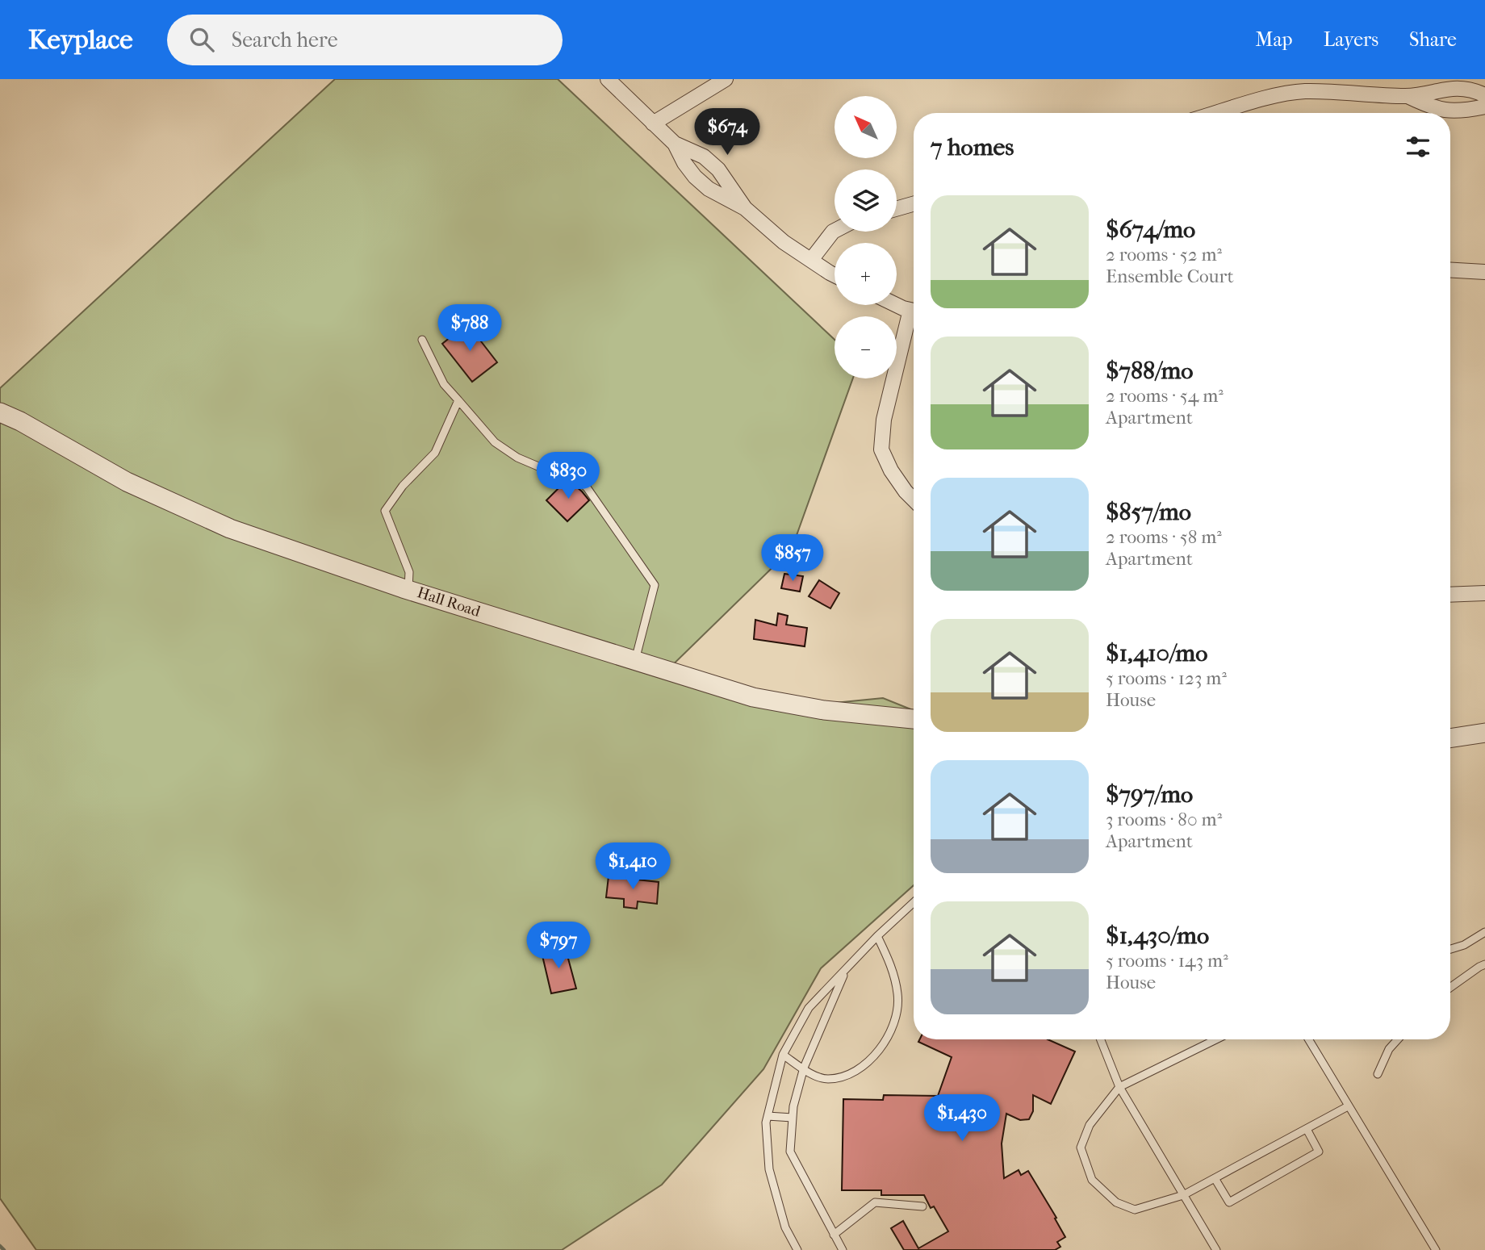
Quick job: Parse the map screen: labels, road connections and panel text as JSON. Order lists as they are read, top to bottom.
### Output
{
  "streets": {
    "street": ["Hall Road"]
  },
  "north": "top left",
  "page": {
    "header": "Keyplace",
    "search": "Search here",
    "nav": ["Map", "Layers", "Share"],
    "map_buttons": ["+", "−"],
    "price": [
      "$674",
      "$788",
      "$830",
      "$857",
      "$1,410",
      "$797",
      "$1,430"
    ],
    "heading": "7 homes",
    "list": [
      {
        "name": "$674/mo",
        "note": "2 rooms · 52 m² · Ensemble Court"
      },
      {
        "name": "$788/mo",
        "note": "2 rooms · 54 m² · Apartment"
      },
      {
        "name": "$857/mo",
        "note": "2 rooms · 58 m² · Apartment"
      },
      {
        "name": "$1,410/mo",
        "note": "5 rooms · 123 m² · House"
      },
      {
        "name": "$797/mo",
        "note": "3 rooms · 80 m² · Apartment"
      },
      {
        "name": "$1,430/mo",
        "note": "5 rooms · 143 m² · House"
      }
    ]
  }
}
